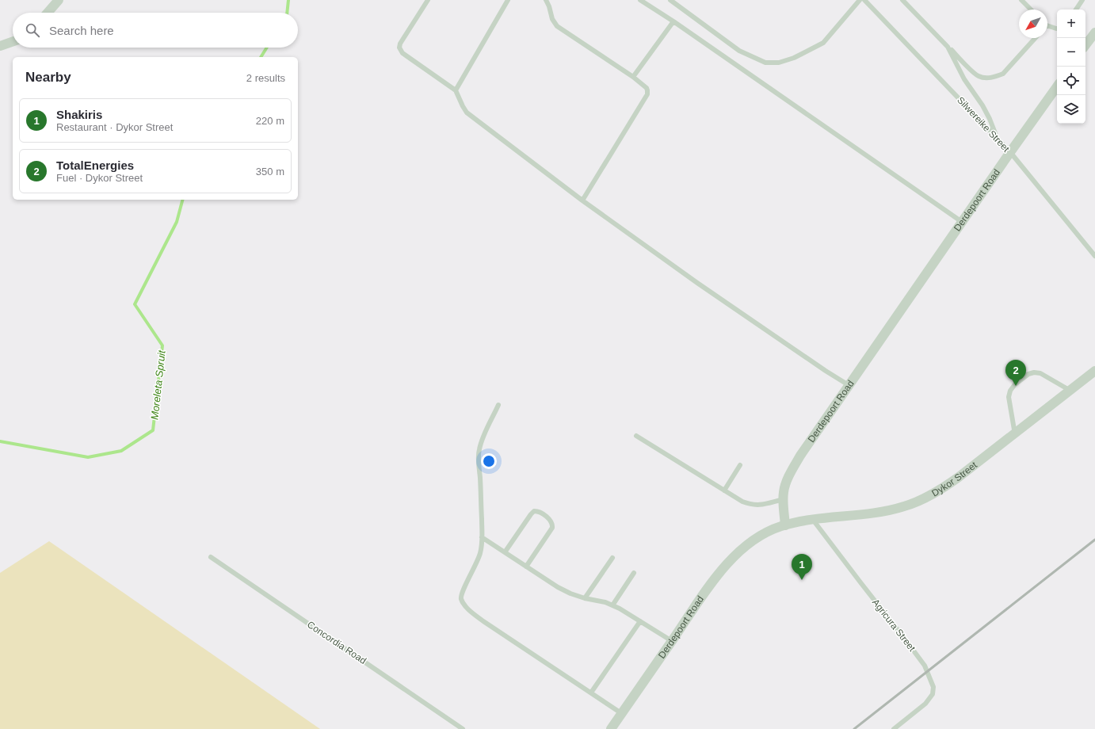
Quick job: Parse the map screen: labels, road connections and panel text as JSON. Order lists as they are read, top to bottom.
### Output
{
  "streets": {
    "street": ["Derdepoort Road", "Dykor Street"],
    "lane": ["Silwereike Street", "Agricura Street", "Concordia Road"]
  },
  "crossings": [
    ["Silwereike Street", "Derdepoort Road"],
    ["Derdepoort Road", "Dykor Street"],
    ["Dykor Street", "Agricura Street"]
  ],
  "water": ["Moreleta Spruit"],
  "north": "bottom left",
  "page": {
    "map_buttons": ["+", "−"],
    "search": "Search here",
    "heading": ["Nearby", "2 results"],
    "list": [
      {
        "mark": "1",
        "name": "Shakiris",
        "note": "Restaurant · Dykor Street",
        "value": "220 m"
      },
      {
        "mark": "2",
        "name": "TotalEnergies",
        "note": "Fuel · Dykor Street",
        "value": "350 m"
      }
    ],
    "pins": ["2", "1"]
  }
}
